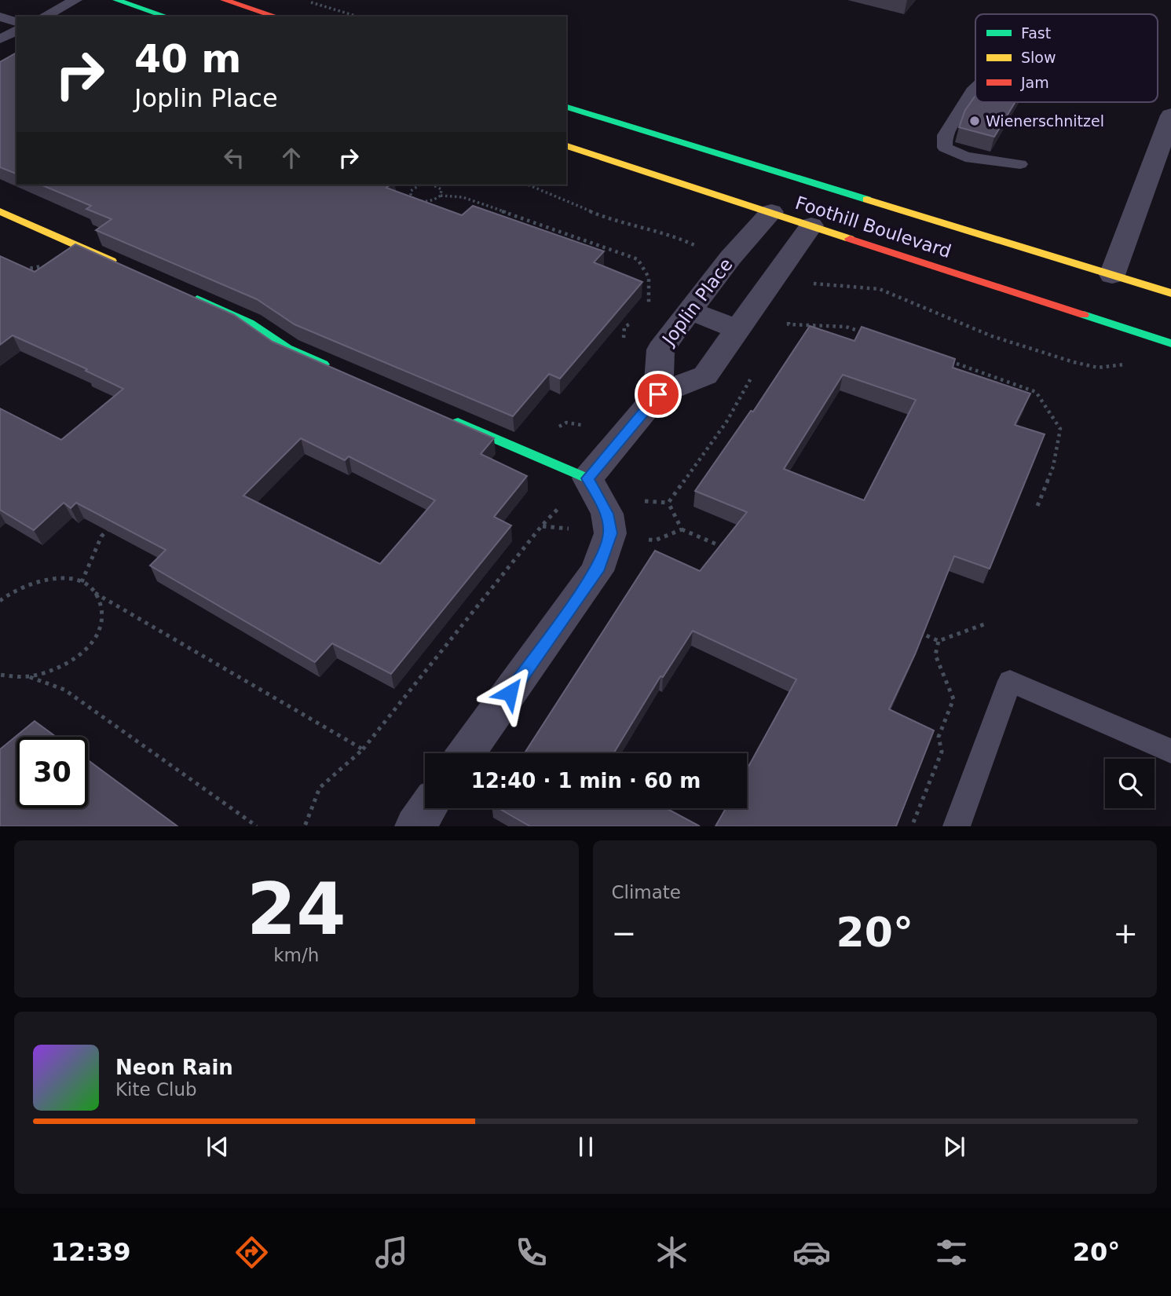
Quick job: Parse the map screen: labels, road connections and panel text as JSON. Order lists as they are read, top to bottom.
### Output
{
  "streets": {
    "main road": ["Foothill Boulevard"],
    "street": ["Joplin Place"]
  },
  "crossings": [
    ["Foothill Boulevard", "Joplin Place"]
  ],
  "places": ["Wienerschnitzel"],
  "legend": ["Fast", "Slow", "Jam"],
  "page": {
    "turn": ["40 m", "Joplin Place"],
    "limit": "30",
    "trip": "12:40 · 1 min · 60 m",
    "tile": [
      ["24", "km/h"],
      "Climate"
    ],
    "heat": ["−", "20°", "+"],
    "song": ["Neon Rain", "Kite Club"],
    "tabs": ["12:39", "20°"]
  }
}
